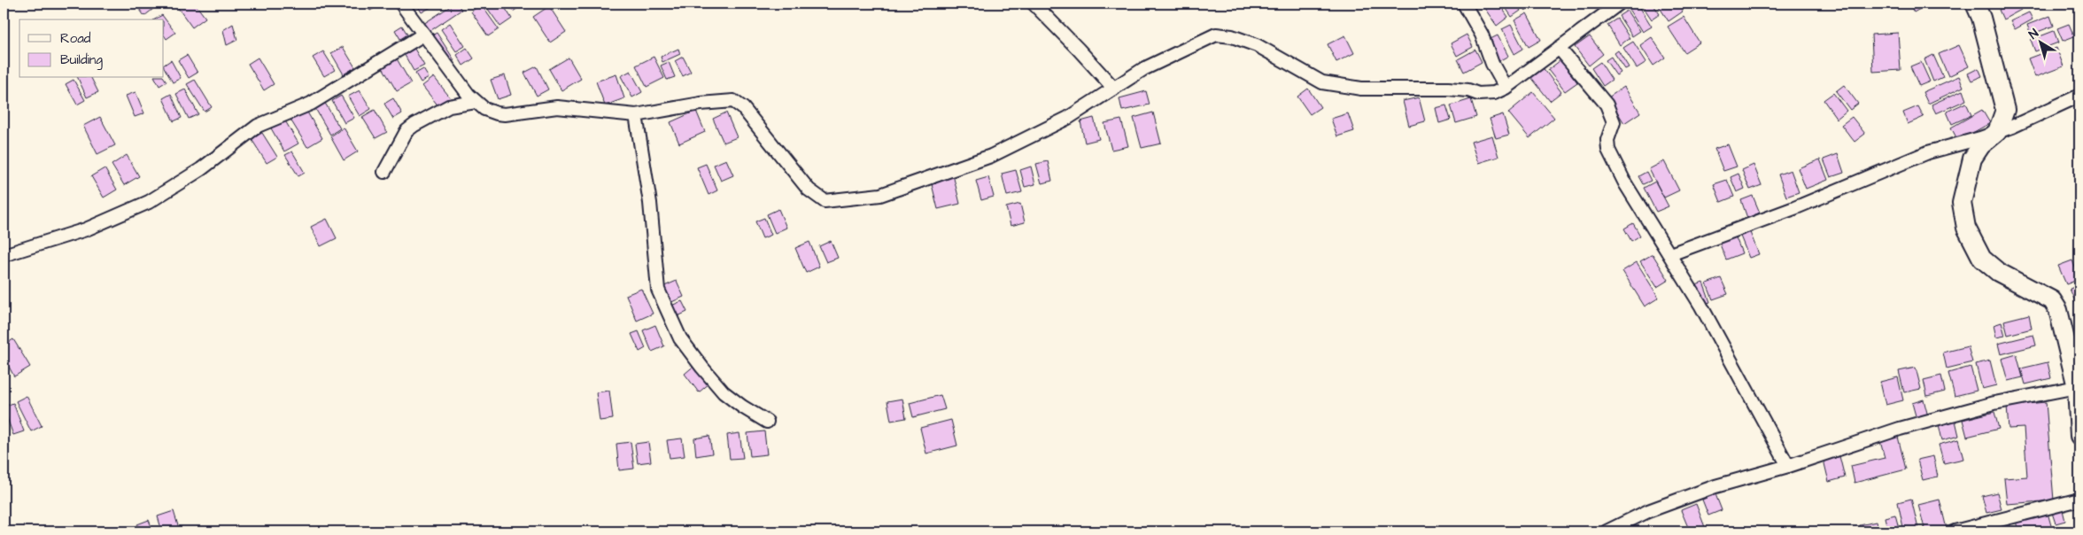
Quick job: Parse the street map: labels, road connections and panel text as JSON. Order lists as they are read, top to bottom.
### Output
{
  "legend": ["Road", "Building"],
  "north": "top left"
}
